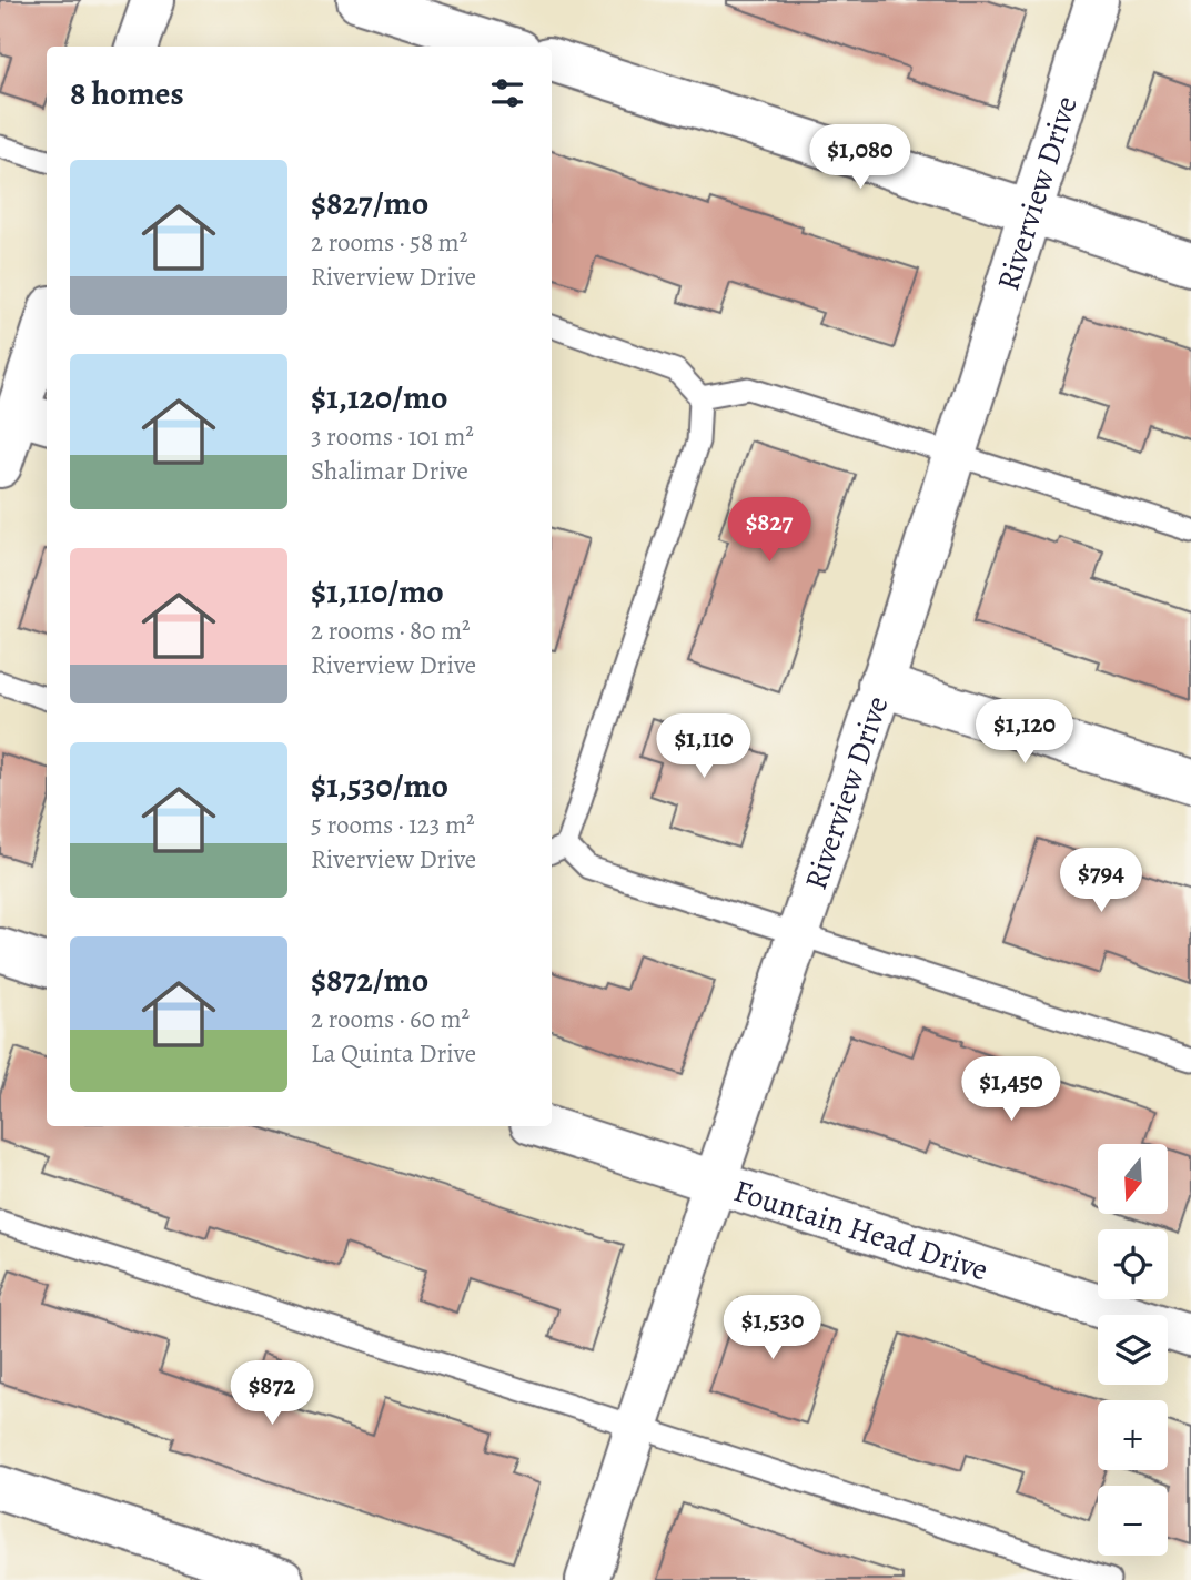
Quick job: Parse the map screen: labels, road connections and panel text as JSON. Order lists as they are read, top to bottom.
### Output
{
  "streets": {
    "street": ["Riverview Drive", "Fountain Head Drive"]
  },
  "crossings": [
    ["Riverview Drive", "Fountain Head Drive"]
  ],
  "north": "bottom",
  "page": {
    "heading": "8 homes",
    "price": [
      "$1,080",
      "$827",
      "$1,120",
      "$1,110",
      "$794",
      "$1,450",
      "$1,530",
      "$872"
    ],
    "list": [
      {
        "name": "$827/mo",
        "note": "2 rooms · 58 m² · Riverview Drive"
      },
      {
        "name": "$1,120/mo",
        "note": "3 rooms · 101 m² · Shalimar Drive"
      },
      {
        "name": "$1,110/mo",
        "note": "2 rooms · 80 m² · Riverview Drive"
      },
      {
        "name": "$1,530/mo",
        "note": "5 rooms · 123 m² · Riverview Drive"
      },
      {
        "name": "$872/mo",
        "note": "2 rooms · 60 m² · La Quinta Drive"
      }
    ],
    "map_buttons": ["+", "−"]
  }
}
